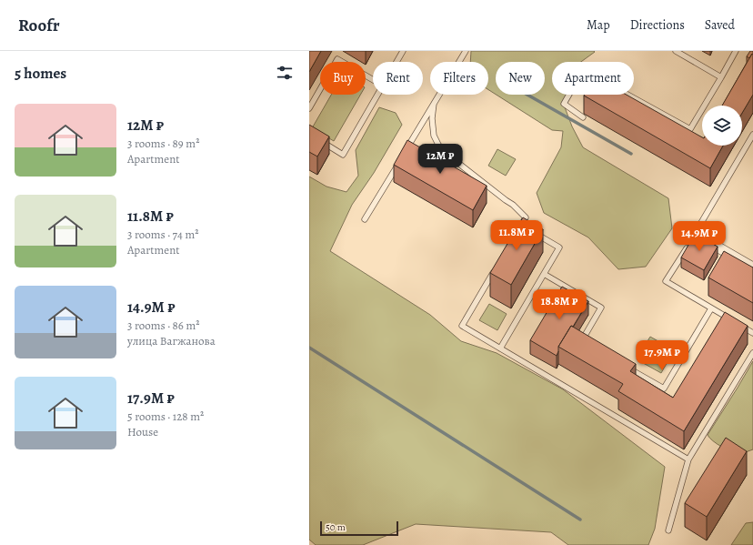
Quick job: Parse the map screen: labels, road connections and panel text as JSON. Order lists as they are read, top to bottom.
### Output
{
  "scale_bar": "50 m",
  "page": {
    "header": "Roofr",
    "nav": ["Map", "Directions", "Saved"],
    "heading": "5 homes",
    "chip": [
      "Buy",
      "Rent",
      "Filters",
      "New",
      "Apartment"
    ],
    "list": [
      {
        "name": "12M ₽",
        "note": "3 rooms · 89 m² · Apartment"
      },
      {
        "name": "11.8M ₽",
        "note": "3 rooms · 74 m² · Apartment"
      },
      {
        "name": "14.9M ₽",
        "note": "3 rooms · 86 m² · улица Вагжанова"
      },
      {
        "name": "17.9M ₽",
        "note": "5 rooms · 128 m² · House"
      }
    ],
    "price": [
      "12M ₽",
      "11.8M ₽",
      "14.9M ₽",
      "18.8M ₽",
      "17.9M ₽"
    ],
    "scale": "50 m"
  }
}
